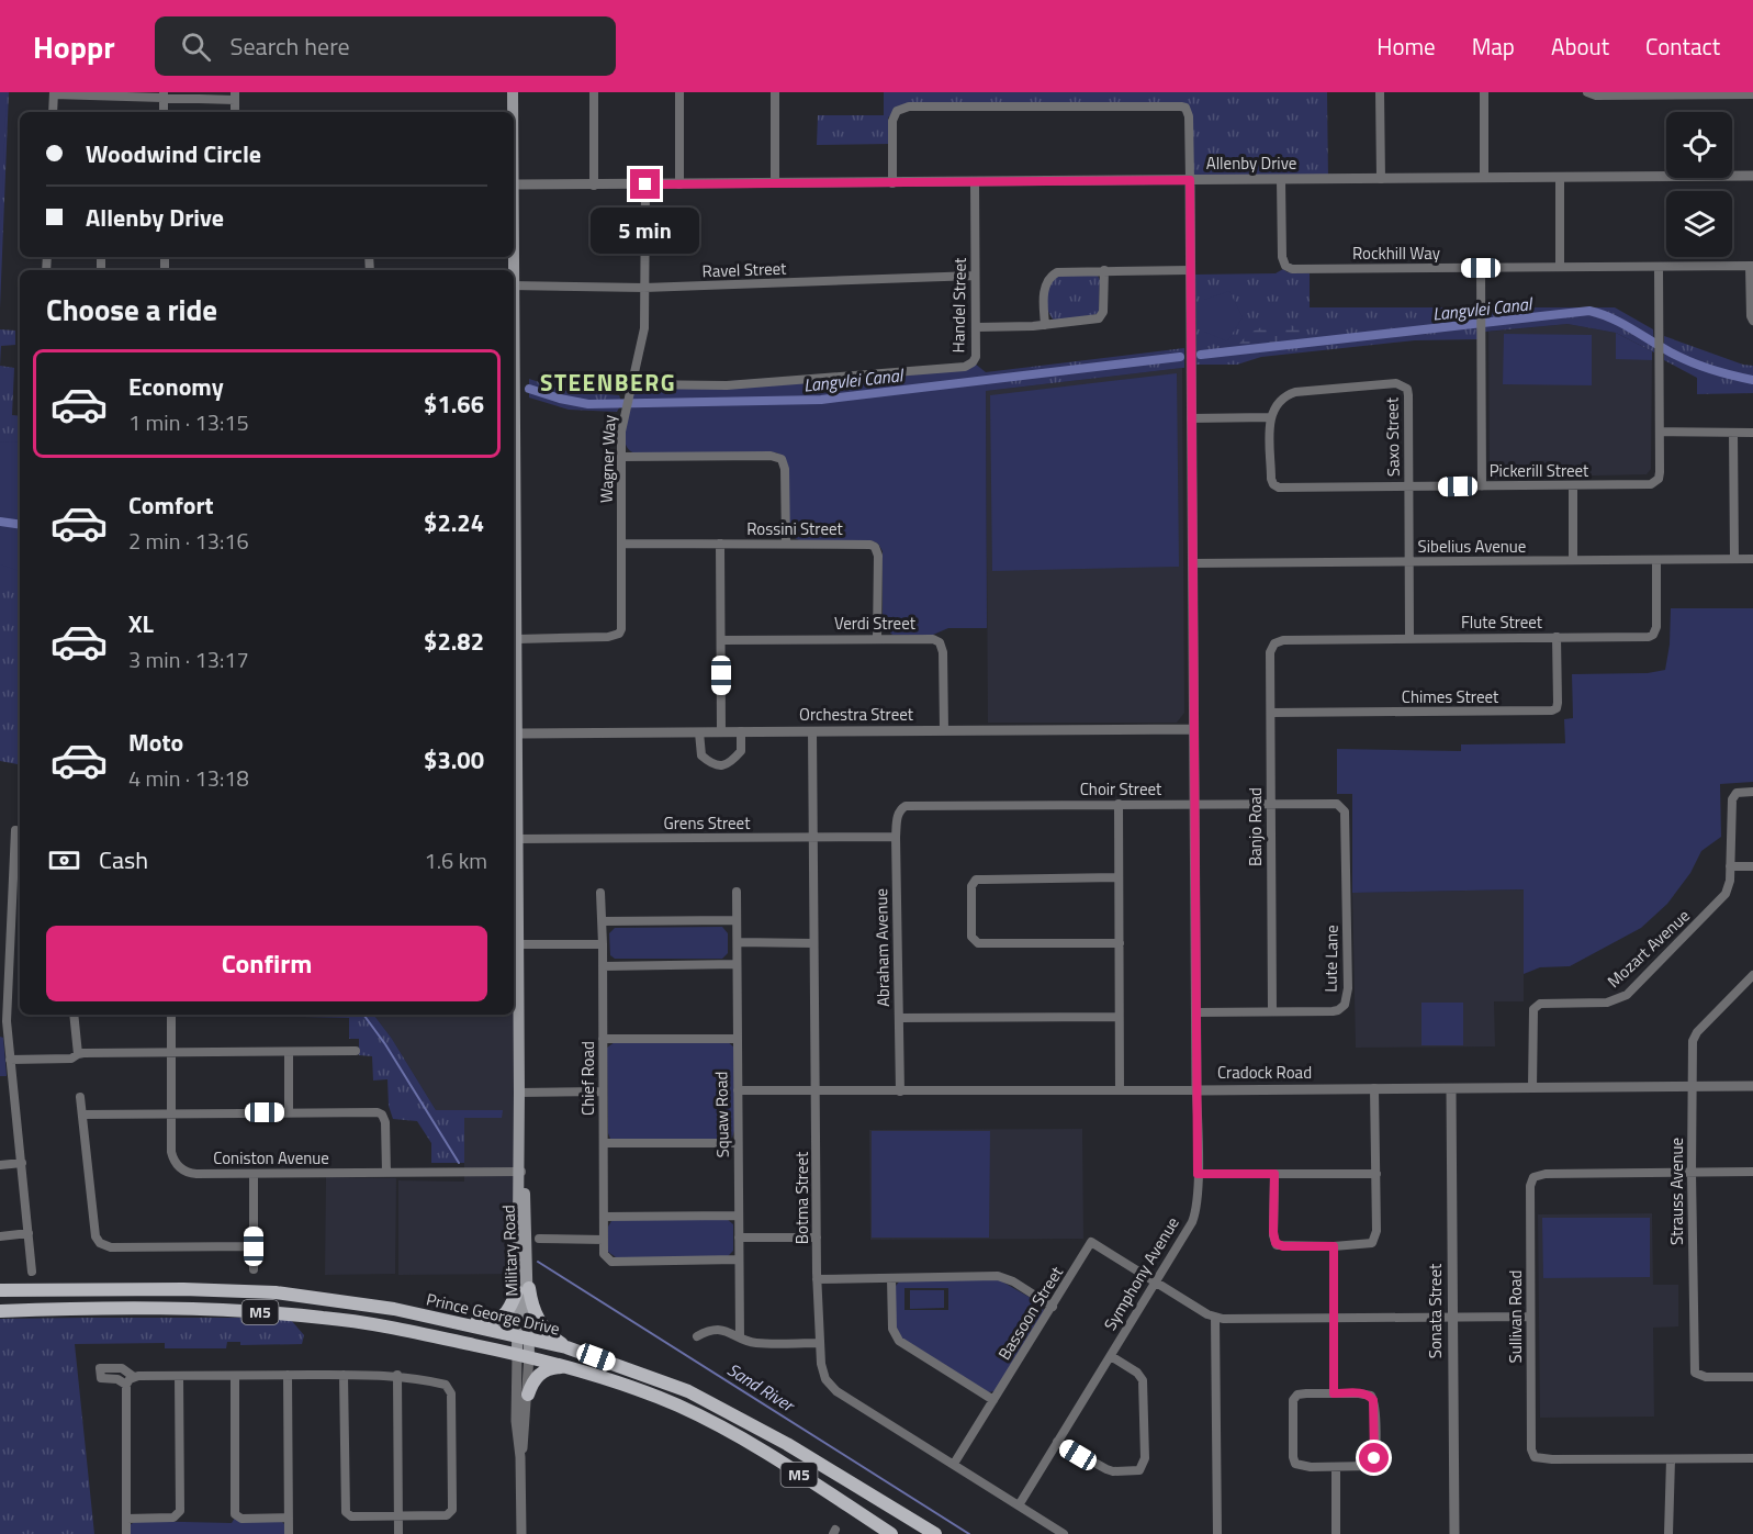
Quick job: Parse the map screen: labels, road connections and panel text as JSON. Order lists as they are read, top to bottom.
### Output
{
  "streets": {
    "main road": ["Military Road", "M5", "Prince George Drive"],
    "street": [
      "Allenby Drive",
      "Rockhill Way",
      "Ravel Street",
      "Handel Street",
      "Saxo Street",
      "Wagner Way",
      "Pickerill Street",
      "Rossini Street",
      "Sibelius Avenue",
      "Flute Street",
      "Verdi Street",
      "Chimes Street",
      "Orchestra Street",
      "Choir Street",
      "Grens Street",
      "Banjo Road",
      "Abraham Avenue",
      "Mozart Avenue",
      "Lute Lane",
      "Cradock Road",
      "Chief Road",
      "Squaw Road",
      "Coniston Avenue",
      "Strauss Avenue",
      "Botma Street",
      "Symphony Avenue",
      "Sonata Street",
      "Bassoon Street",
      "Sullivan Road"
    ]
  },
  "crossings": [
    ["Allenby Drive", "Rockhill Way"],
    ["Allenby Drive", "Handel Street"],
    ["Allenby Drive", "Wagner Way"],
    ["Allenby Drive", "Symphony Avenue"],
    ["Rockhill Way", "Pickerill Street"],
    ["Ravel Street", "Handel Street"],
    ["Ravel Street", "Wagner Way"],
    ["Handel Street", "Wagner Way"],
    ["Saxo Street", "Pickerill Street"],
    ["Saxo Street", "Sibelius Avenue"],
    ["Saxo Street", "Flute Street"],
    ["Wagner Way", "Rossini Street"],
    ["Wagner Way", "Military Road"],
    ["Rossini Street", "Verdi Street"],
    ["Sibelius Avenue", "Flute Street"],
    ["Sibelius Avenue", "Symphony Avenue"],
    ["Flute Street", "Chimes Street"],
    ["Flute Street", "Banjo Road"],
    ["Verdi Street", "Orchestra Street"],
    ["Chimes Street", "Banjo Road"],
    ["Orchestra Street", "Botma Street"],
    ["Orchestra Street", "Military Road"],
    ["Orchestra Street", "Symphony Avenue"],
    ["Choir Street", "Banjo Road"],
    ["Choir Street", "Abraham Avenue"],
    ["Choir Street", "Lute Lane"],
    ["Choir Street", "Symphony Avenue"],
    ["Grens Street", "Abraham Avenue"],
    ["Grens Street", "Botma Street"],
    ["Grens Street", "Military Road"],
    ["Banjo Road", "Lute Lane"],
    ["Abraham Avenue", "Cradock Road"],
    ["Mozart Avenue", "Cradock Road"],
    ["Lute Lane", "Symphony Avenue"],
    ["Cradock Road", "Squaw Road"],
    ["Cradock Road", "Strauss Avenue"],
    ["Cradock Road", "Botma Street"],
    ["Cradock Road", "Symphony Avenue"],
    ["Cradock Road", "Sonata Street"],
    ["Chief Road", "Squaw Road"],
    ["Coniston Avenue", "Military Road"],
    ["Strauss Avenue", "Sullivan Road"],
    ["Botma Street", "Symphony Avenue"],
    ["Botma Street", "Bassoon Street"],
    ["Military Road", "Prince George Drive"],
    ["Symphony Avenue", "Bassoon Street"]
  ],
  "districts": ["STEENBERG"],
  "water": ["Langvlei Canal", "Sand River"],
  "page": {
    "header": "Hoppr",
    "search": "Search here",
    "nav": [
      "Home",
      "Map",
      "About",
      "Contact"
    ],
    "banner": ["Woodwind Circle", "Allenby Drive"],
    "bubble": "5 min",
    "heading": "Choose a ride",
    "list": [
      {
        "name": "Economy",
        "note": "1 min · 13:15",
        "value": "$1.66"
      },
      {
        "name": "Comfort",
        "note": "2 min · 13:16",
        "value": "$2.24"
      },
      {
        "name": "XL",
        "note": "3 min · 13:17",
        "value": "$2.82"
      },
      {
        "name": "Moto",
        "note": "4 min · 13:18",
        "value": "$3.00"
      }
    ],
    "pay": ["Cash", "1.6 km"],
    "buttons": "Confirm"
  }
}
